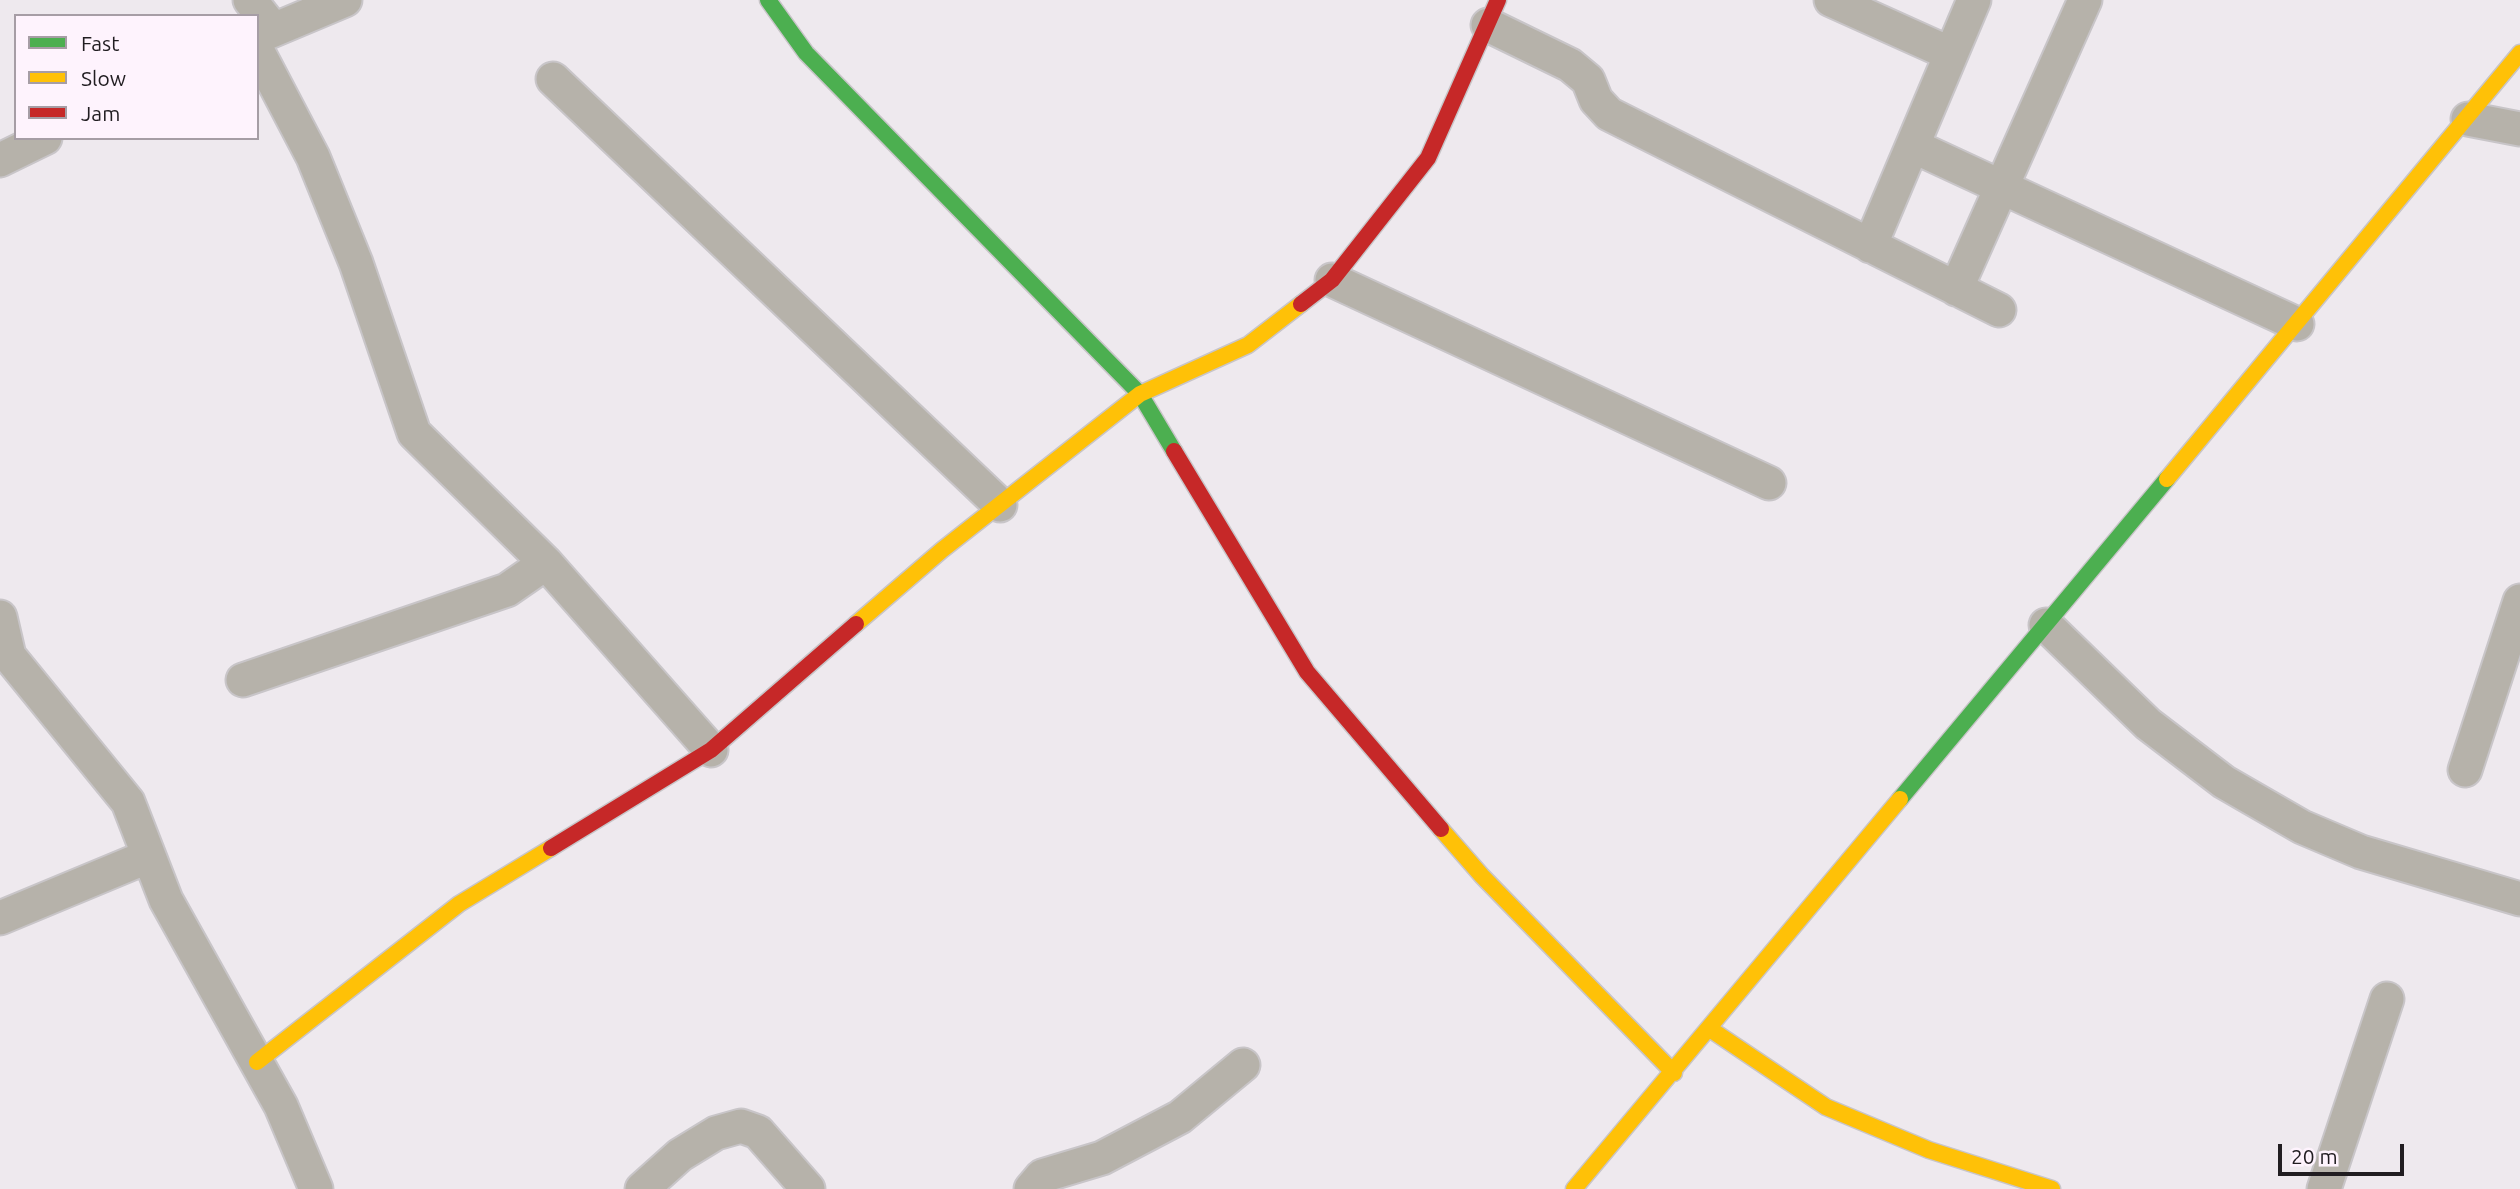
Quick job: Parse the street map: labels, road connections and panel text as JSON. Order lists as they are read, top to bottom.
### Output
{
  "legend": ["Fast", "Slow", "Jam"],
  "scale_bar": "20 m"
}
